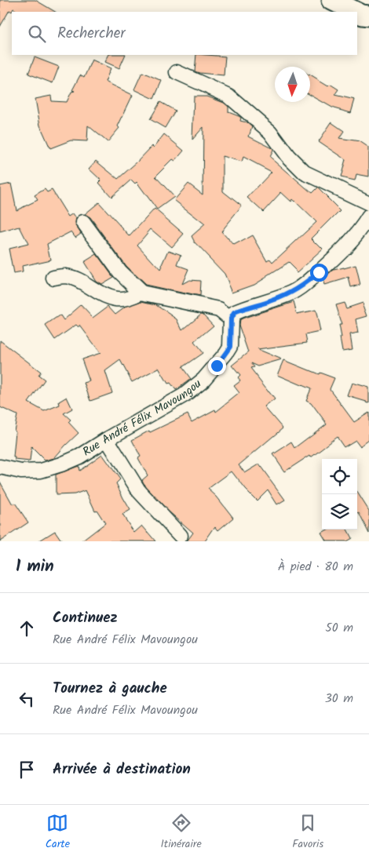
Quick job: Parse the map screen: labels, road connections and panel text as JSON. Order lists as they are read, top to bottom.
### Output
{
  "streets": {
    "street": ["Rue André Félix Mavoungou"]
  },
  "north": "bottom",
  "page": {
    "search": "Rechercher",
    "heading": ["1 min", "À pied · 80 m"],
    "list": [
      ["Continuez", "Rue André Félix Mavoungou", "50 m"],
      ["Tournez à gauche", "Rue André Félix Mavoungou", "30 m"],
      "Arrivée à destination"
    ],
    "nav": ["Carte", "Itinéraire", "Favoris"]
  }
}
